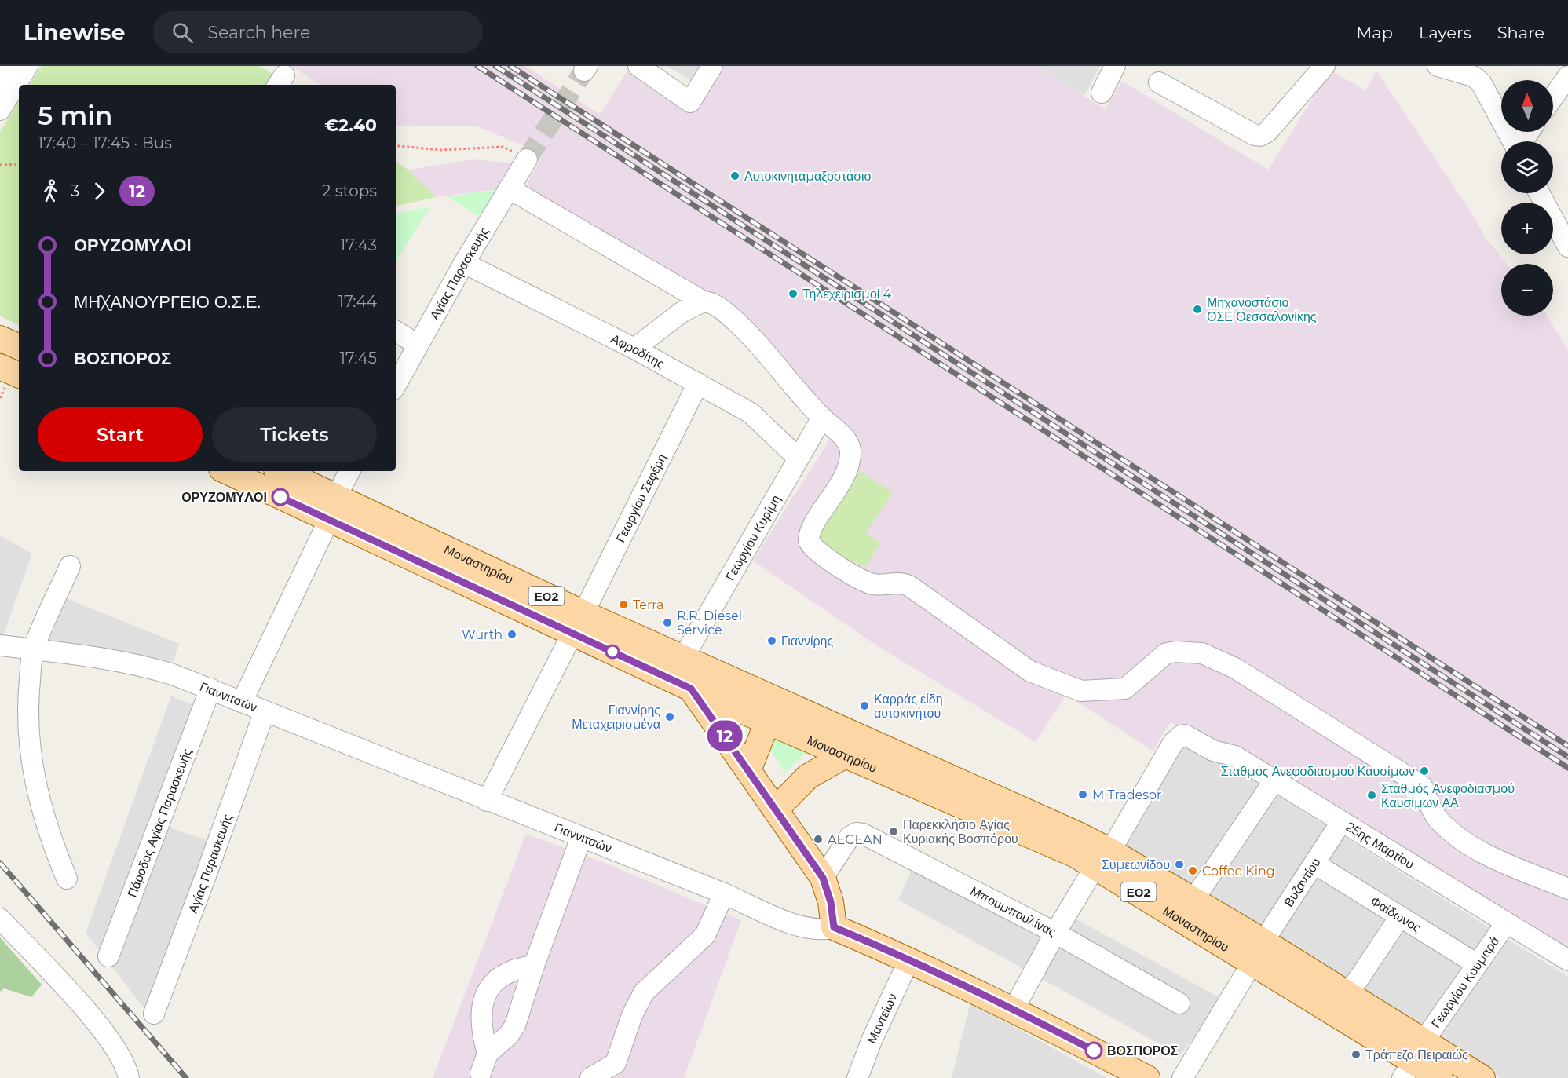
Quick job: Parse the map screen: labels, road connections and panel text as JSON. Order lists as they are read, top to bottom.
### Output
{
  "streets": {
    "main road": ["Μοναστηρίου", "ΕΟ2", "Γιαννιτσών"],
    "street": [
      "Αγίας Παρασκευής",
      "Αφροδίτης",
      "Γεωργίου Σεφέρη",
      "Γεωργίου Κυρίμη",
      "Πάροδος Αγίας Παρασκευής",
      "25ης Μαρτίου",
      "Βυζαντίου",
      "Μπουμπουλίνας",
      "Φαίδωνος",
      "Γεωργίου Κουμαρά",
      "Μαντείων"
    ]
  },
  "crossings": [
    ["Αγίας Παρασκευής", "Αφροδίτης"],
    ["Αγίας Παρασκευής", "Γιαννιτσών"],
    ["Αφροδίτης", "Γεωργίου Σεφέρη"],
    ["Αφροδίτης", "Γεωργίου Κυρίμη"],
    ["Γεωργίου Σεφέρη", "Μοναστηρίου"],
    ["Γεωργίου Σεφέρη", "Γιαννιτσών"],
    ["Γεωργίου Κυρίμη", "Μοναστηρίου"],
    ["Μοναστηρίου", "25ης Μαρτίου"],
    ["Μοναστηρίου", "Βυζαντίου"],
    ["Μοναστηρίου", "Γεωργίου Κουμαρά"],
    ["Γιαννιτσών", "Πάροδος Αγίας Παρασκευής"],
    ["Γιαννιτσών", "Μαντείων"],
    ["25ης Μαρτίου", "Βυζαντίου"],
    ["25ης Μαρτίου", "Γεωργίου Κουμαρά"],
    ["Βυζαντίου", "Φαίδωνος"],
    ["Φαίδωνος", "Γεωργίου Κουμαρά"]
  ],
  "places": [
    "Αυτοκινηταμαξοστάσιο",
    "Τηλεχειρισμοί 4",
    "Μηχανοστάσιο ΟΣΕ Θεσσαλονίκης",
    "ΟΡΥΖΟΜΥΛΟΙ",
    "Terra",
    "R.R. Diesel Service",
    "Wurth",
    "Γιαννίρης",
    "Καρράς είδη αυτοκινήτου",
    "Γιαννίρης Μεταχειρισμένα",
    "Σταθμός Ανεφοδιασμού Καυσίμων",
    "M Tradesor",
    "Σταθμός Ανεφοδιασμού Καυσίμων ΑΑ",
    "Παρεκκλήσιο Αγίας Κυριακής Βοσπόρου",
    "AEGEAN",
    "Συμεωνίδου",
    "Coffee King",
    "ΒΟΣΠΟΡΟΣ",
    "Τράπεζα Πειραιώς"
  ],
  "lines": ["bus line 12"],
  "north": "top",
  "page": {
    "header": "Linewise",
    "search": "Search here",
    "nav": ["Map", "Layers", "Share"],
    "on_map": "12",
    "map_buttons": ["+", "−"],
    "heading": ["5 min", "17:40 – 17:45 · Bus", "€2.40"],
    "legs": ["3", "12", "2 stops"],
    "list": [
      {
        "name": "ΟΡΥΖΟΜΥΛΟΙ",
        "value": "17:43"
      },
      {
        "name": "ΜΗΧΑΝΟΥΡΓΕΙΟ Ο.Σ.Ε.",
        "value": "17:44"
      },
      {
        "name": "ΒΟΣΠΟΡΟΣ",
        "value": "17:45"
      }
    ],
    "buttons": ["Start", "Tickets"]
  }
}
